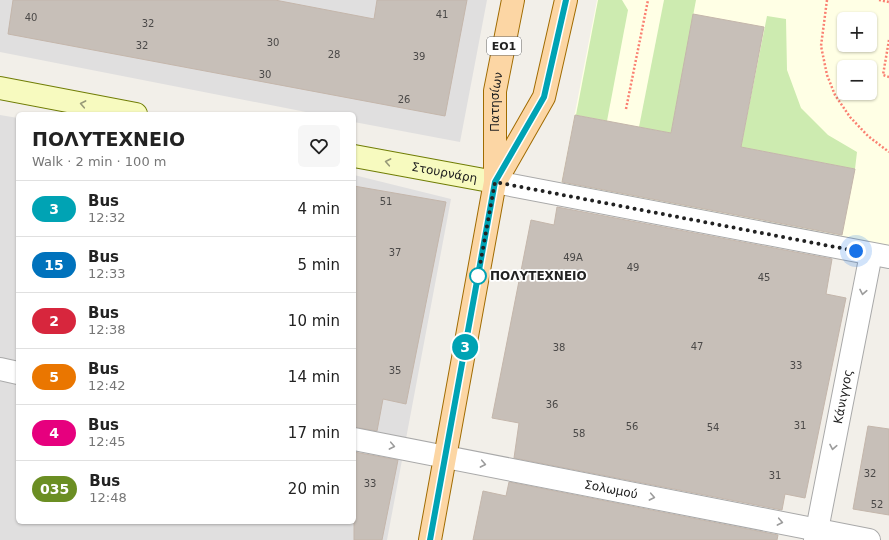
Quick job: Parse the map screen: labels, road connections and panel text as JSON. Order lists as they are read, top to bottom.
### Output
{
  "streets": {
    "main road": ["ΕΟ1", "Πατησίων", "Στουρνάρη"],
    "street": ["Κάνιγγος", "Σολωμού"]
  },
  "crossings": [
    ["Πατησίων", "Στουρνάρη"],
    ["Πατησίων", "Σολωμού"],
    ["Στουρνάρη", "Κάνιγγος"],
    ["Κάνιγγος", "Σολωμού"]
  ],
  "one_way": ["Κάνιγγος", "Σολωμού"],
  "places": ["ΠΟΛΥΤΕΧΝΕΙΟ"],
  "lines": ["bus line 3"],
  "house_numbers": [
    "41",
    "40",
    "32",
    "30",
    "32",
    "28",
    "39",
    "30",
    "26",
    "51",
    "37",
    "49A",
    "49",
    "45",
    "47",
    "38",
    "33",
    "35",
    "36",
    "31",
    "56",
    "54",
    "58",
    "32",
    "31",
    "33",
    "52"
  ],
  "page": {
    "on_map": "3",
    "map_buttons": ["+", "−"],
    "heading": ["ΠΟΛΥΤΕΧΝΕΙΟ", "Walk · 2 min · 100 m"],
    "list": [
      {
        "mark": "3",
        "name": "Bus",
        "note": "12:32",
        "value": "4 min"
      },
      {
        "mark": "15",
        "name": "Bus",
        "note": "12:33",
        "value": "5 min"
      },
      {
        "mark": "2",
        "name": "Bus",
        "note": "12:38",
        "value": "10 min"
      },
      {
        "mark": "5",
        "name": "Bus",
        "note": "12:42",
        "value": "14 min"
      },
      {
        "mark": "4",
        "name": "Bus",
        "note": "12:45",
        "value": "17 min"
      },
      {
        "mark": "035",
        "name": "Bus",
        "note": "12:48",
        "value": "20 min"
      }
    ]
  }
}
